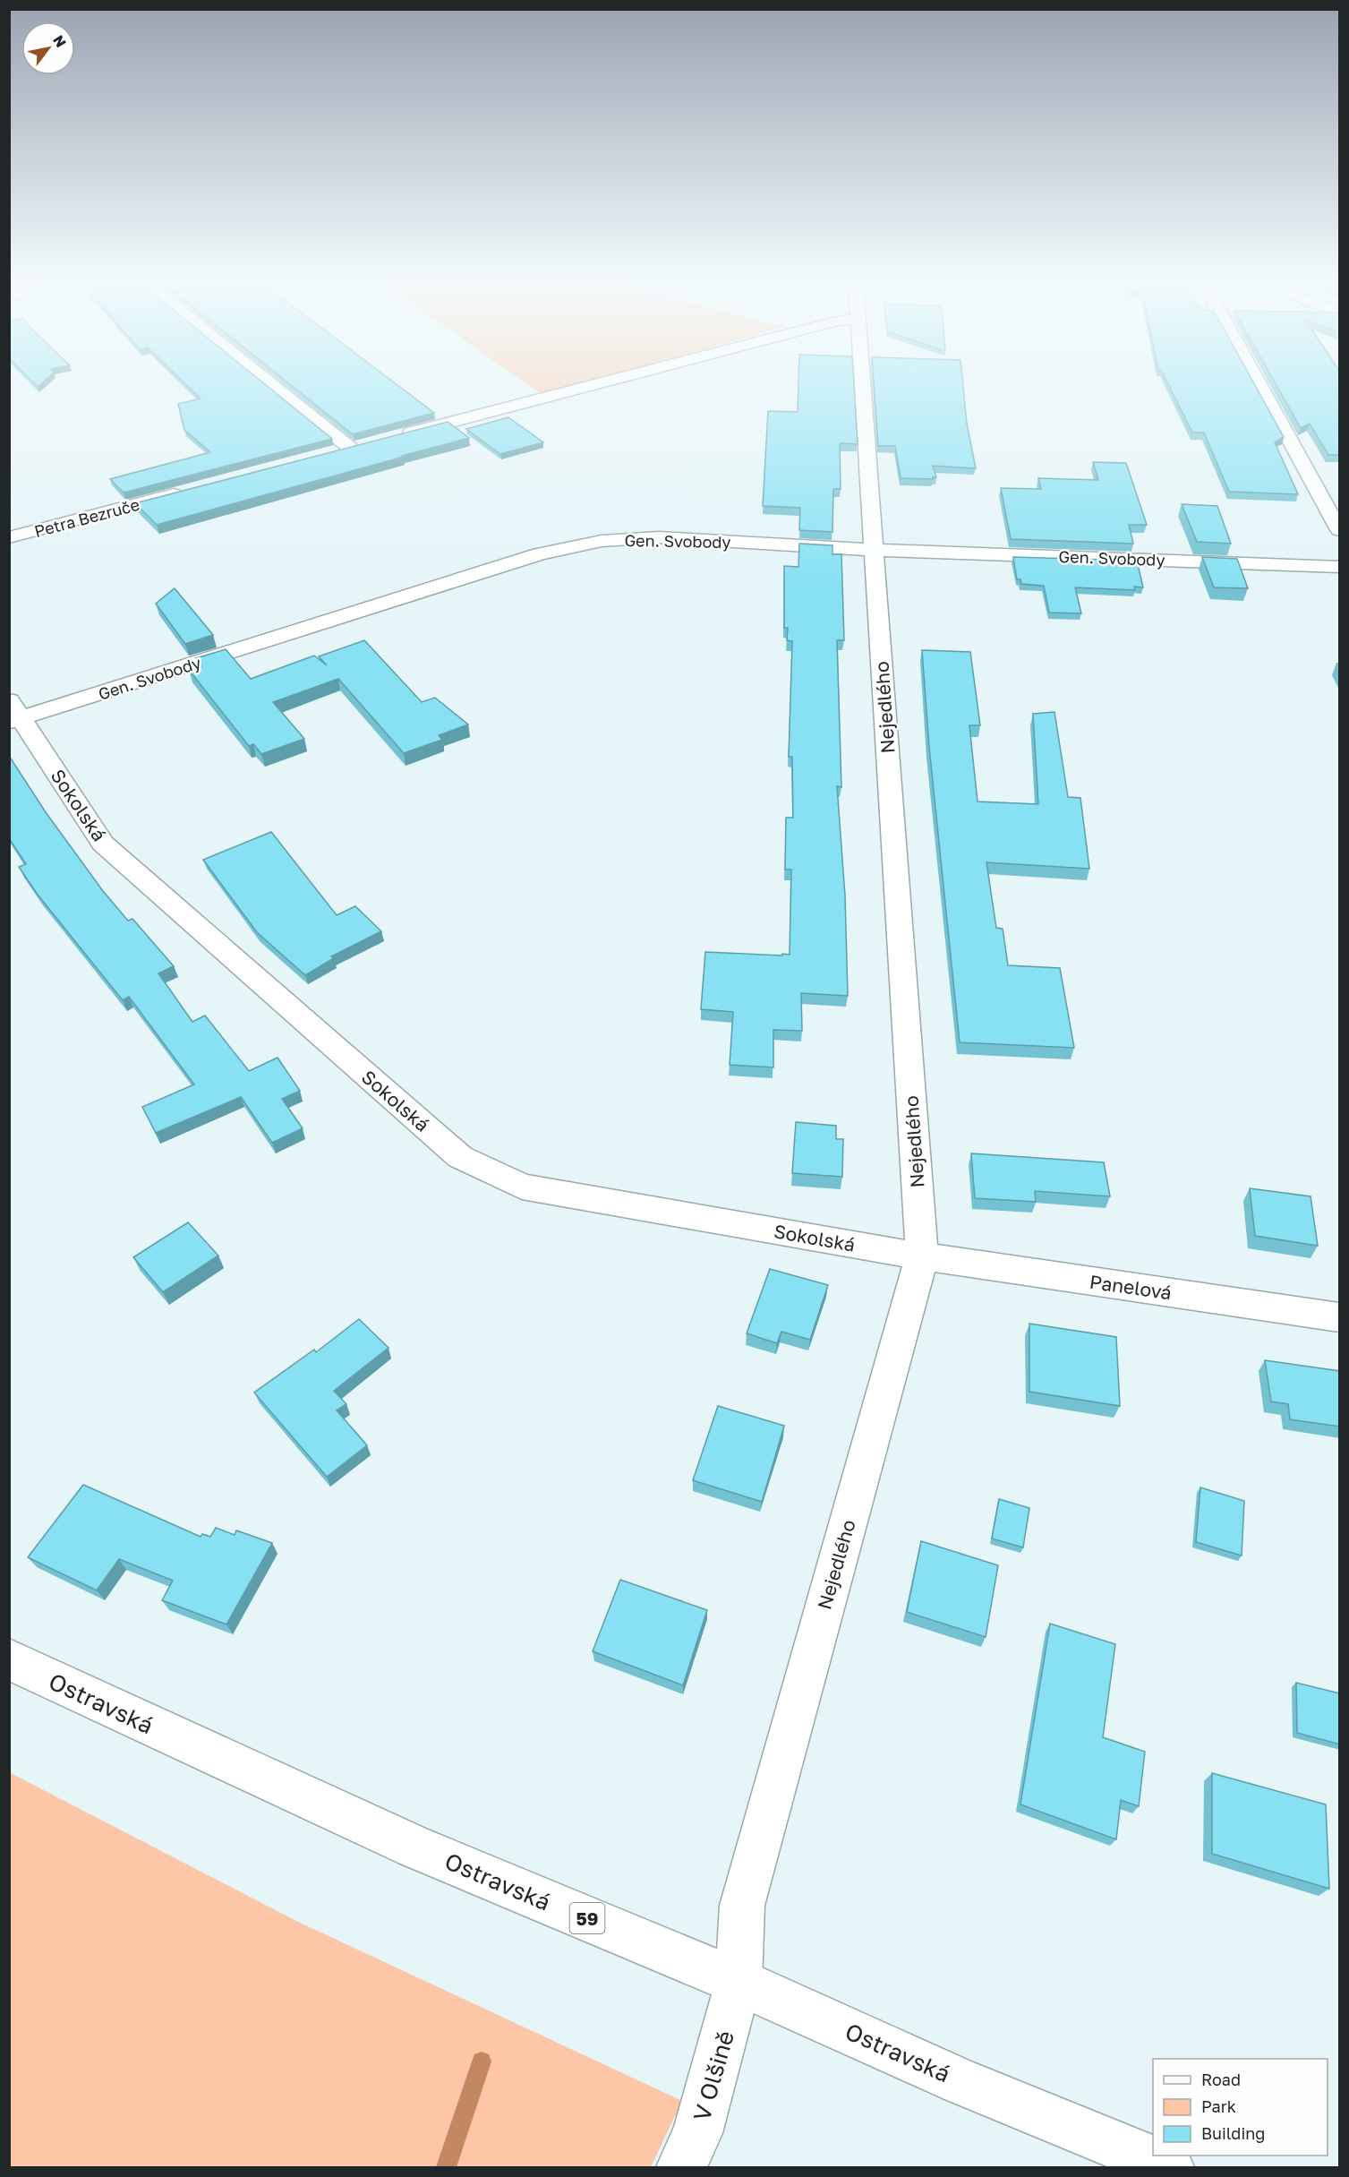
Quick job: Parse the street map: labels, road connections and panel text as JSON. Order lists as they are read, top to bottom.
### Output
{
  "streets": {
    "street": [
      "Petra Bezruče",
      "Gen. Svobody",
      "Nejedlého",
      "Sokolská",
      "Panelová",
      "Ostravská",
      "59",
      "V Olšině"
    ]
  },
  "crossings": [
    ["Gen. Svobody", "Nejedlého"],
    ["Gen. Svobody", "Sokolská"],
    ["Nejedlého", "Sokolská"],
    ["Nejedlého", "Panelová"],
    ["Nejedlého", "Ostravská"],
    ["Nejedlého", "V Olšině"],
    ["Sokolská", "Panelová"],
    ["Ostravská", "V Olšině"]
  ],
  "legend": ["Road", "Park", "Building"],
  "north": "top right"
}
